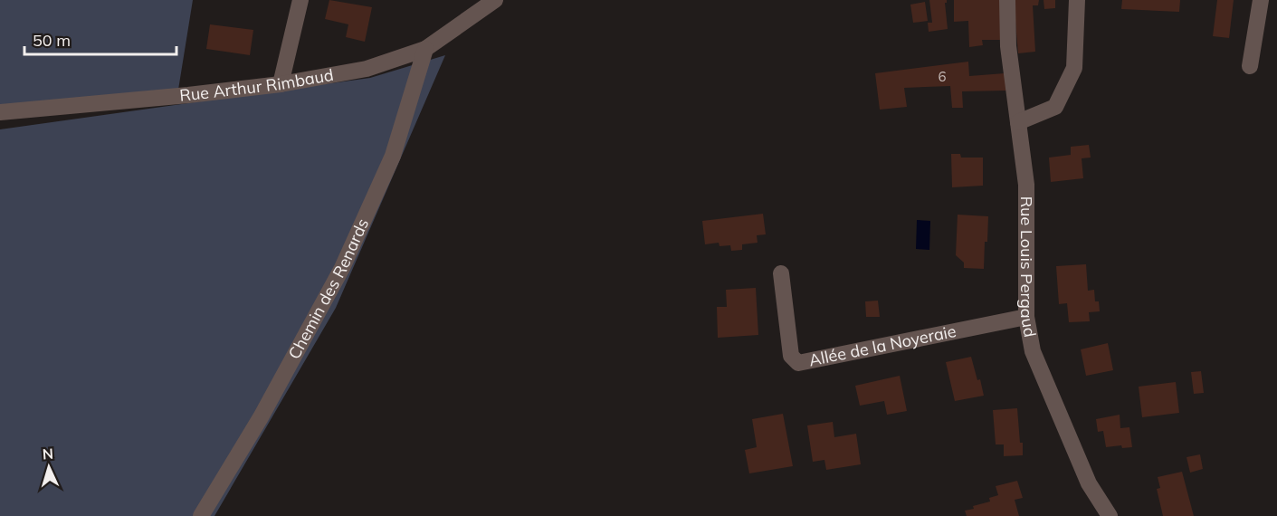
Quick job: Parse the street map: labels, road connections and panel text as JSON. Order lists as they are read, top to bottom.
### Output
{
  "streets": {
    "street": [
      "Rue Arthur Rimbaud",
      "Rue Louis Pergaud",
      "Chemin des Renards",
      "Allée de la Noyeraie"
    ]
  },
  "crossings": [
    ["Rue Arthur Rimbaud", "Chemin des Renards"],
    ["Rue Louis Pergaud", "Allée de la Noyeraie"]
  ],
  "house_numbers": ["6"],
  "scale_bar": "50 m",
  "north": "top"
}
